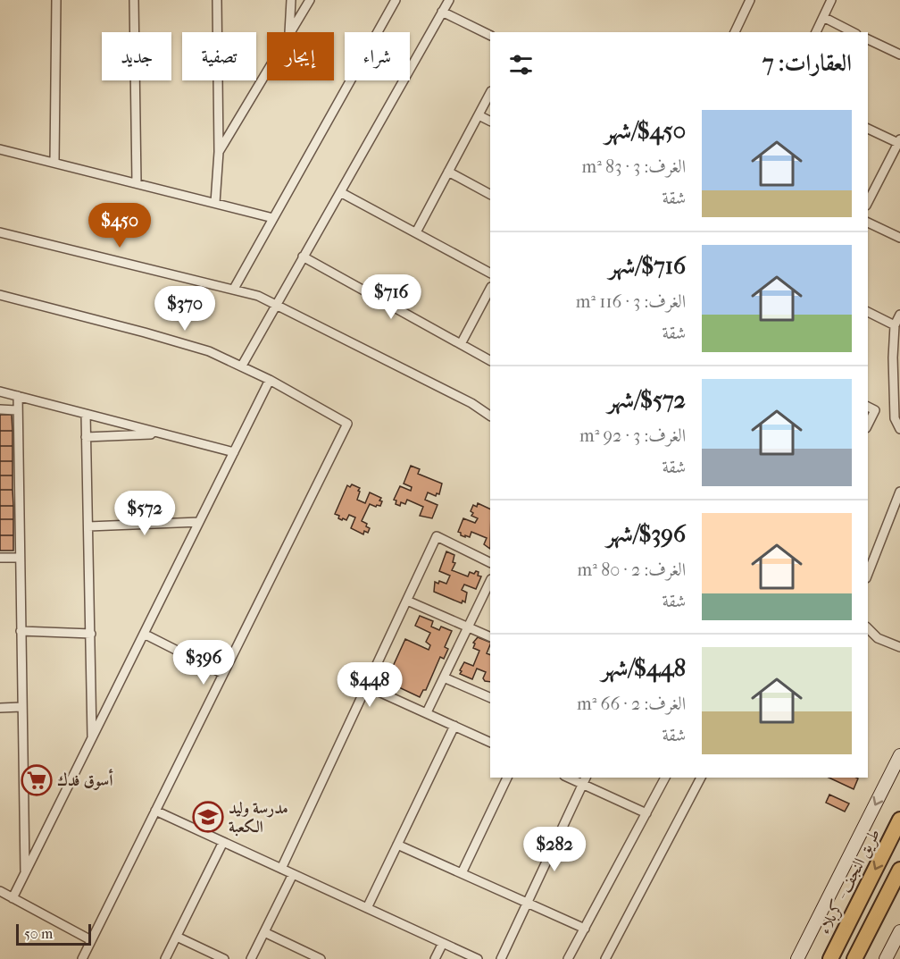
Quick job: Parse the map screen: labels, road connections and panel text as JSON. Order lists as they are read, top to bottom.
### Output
{
  "streets": {
    "highway": ["طريق النجف - کربلاء"]
  },
  "places": {
    "supermarket": ["أسوق فدك"],
    "school or university": ["مدرسة وليد الكعبة"]
  },
  "scale_bar": "50 m",
  "page": {
    "chip": [
      "شراء",
      "إيجار",
      "تصفية",
      "جديد"
    ],
    "heading": "العقارات: 7",
    "list": [
      {
        "name": "$450/شهر",
        "note": "الغرف: 3 · 83 m² · شقة"
      },
      {
        "name": "$716/شهر",
        "note": "الغرف: 3 · 116 m² · شقة"
      },
      {
        "name": "$572/شهر",
        "note": "الغرف: 3 · 92 m² · شقة"
      },
      {
        "name": "$396/شهر",
        "note": "الغرف: 2 · 80 m² · شقة"
      },
      {
        "name": "$448/شهر",
        "note": "الغرف: 2 · 66 m² · شقة"
      }
    ],
    "price": [
      "$450",
      "$716",
      "$370",
      "$572",
      "$396",
      "$448",
      "$282"
    ],
    "scale": "50 m"
  }
}
